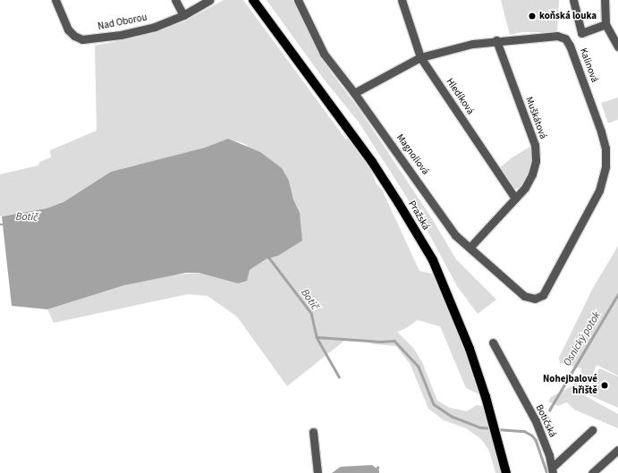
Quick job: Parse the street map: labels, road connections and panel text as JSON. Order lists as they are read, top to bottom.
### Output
{
  "streets": {
    "main road": ["Pražská"],
    "street": [
      "Nad Oborou",
      "Kalinová",
      "Hledíková",
      "Muškátová",
      "Magnoliová",
      "Botičská"
    ]
  },
  "crossings": [
    ["Kalinová", "Hledíková"],
    ["Kalinová", "Muškátová"],
    ["Kalinová", "Magnoliová"],
    ["Hledíková", "Muškátová"],
    ["Muškátová", "Magnoliová"]
  ],
  "water": ["Botič", "Osnický potok"],
  "places": ["koňská louka", "Nohejbalové hřiště"]
}
